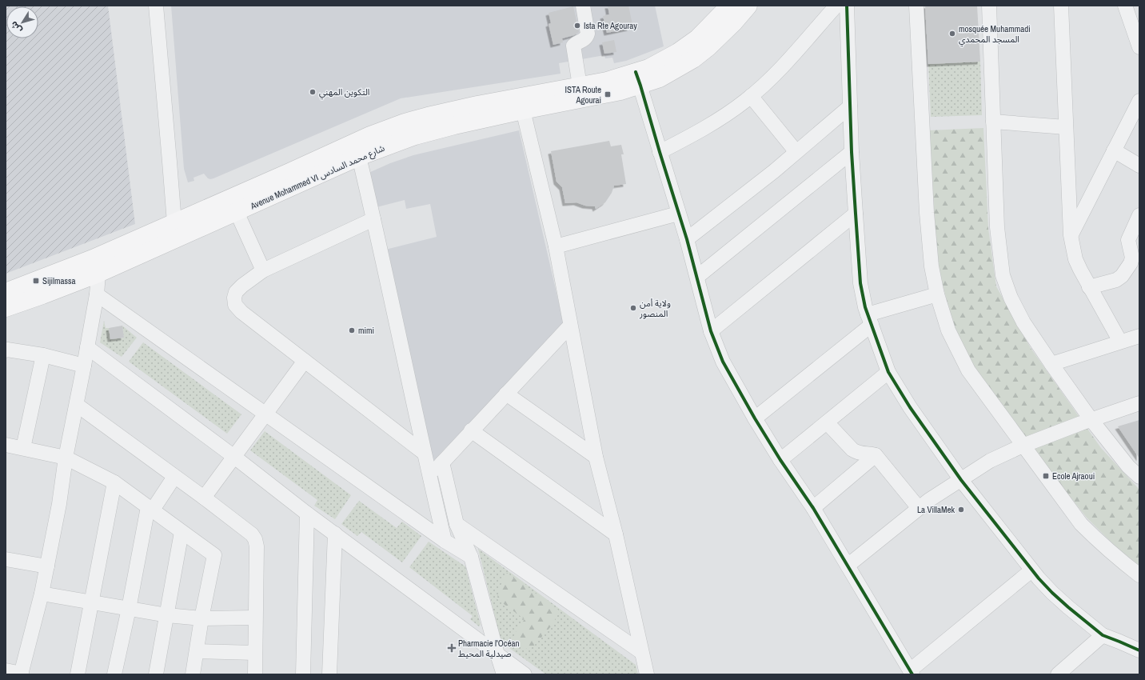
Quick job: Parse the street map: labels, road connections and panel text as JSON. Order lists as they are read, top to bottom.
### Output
{
  "streets": {
    "main road": ["Avenue Mohammed VI شارع محمد السادس"]
  },
  "places": {
    "other": [
      "Ista Rte Agouray",
      "mosquée Muhammadi المسجد المحمدي",
      "التكوين المهني",
      "ولاية أمن المنصور",
      "mimi",
      "La VillaMek"
    ],
    "transit": ["ISTA Route Agourai", "Sijilmassa", "Ecole Ajraoui"],
    "health": ["Pharmacie l'Océan صيدلية المحيط"]
  },
  "north": "bottom left"
}
